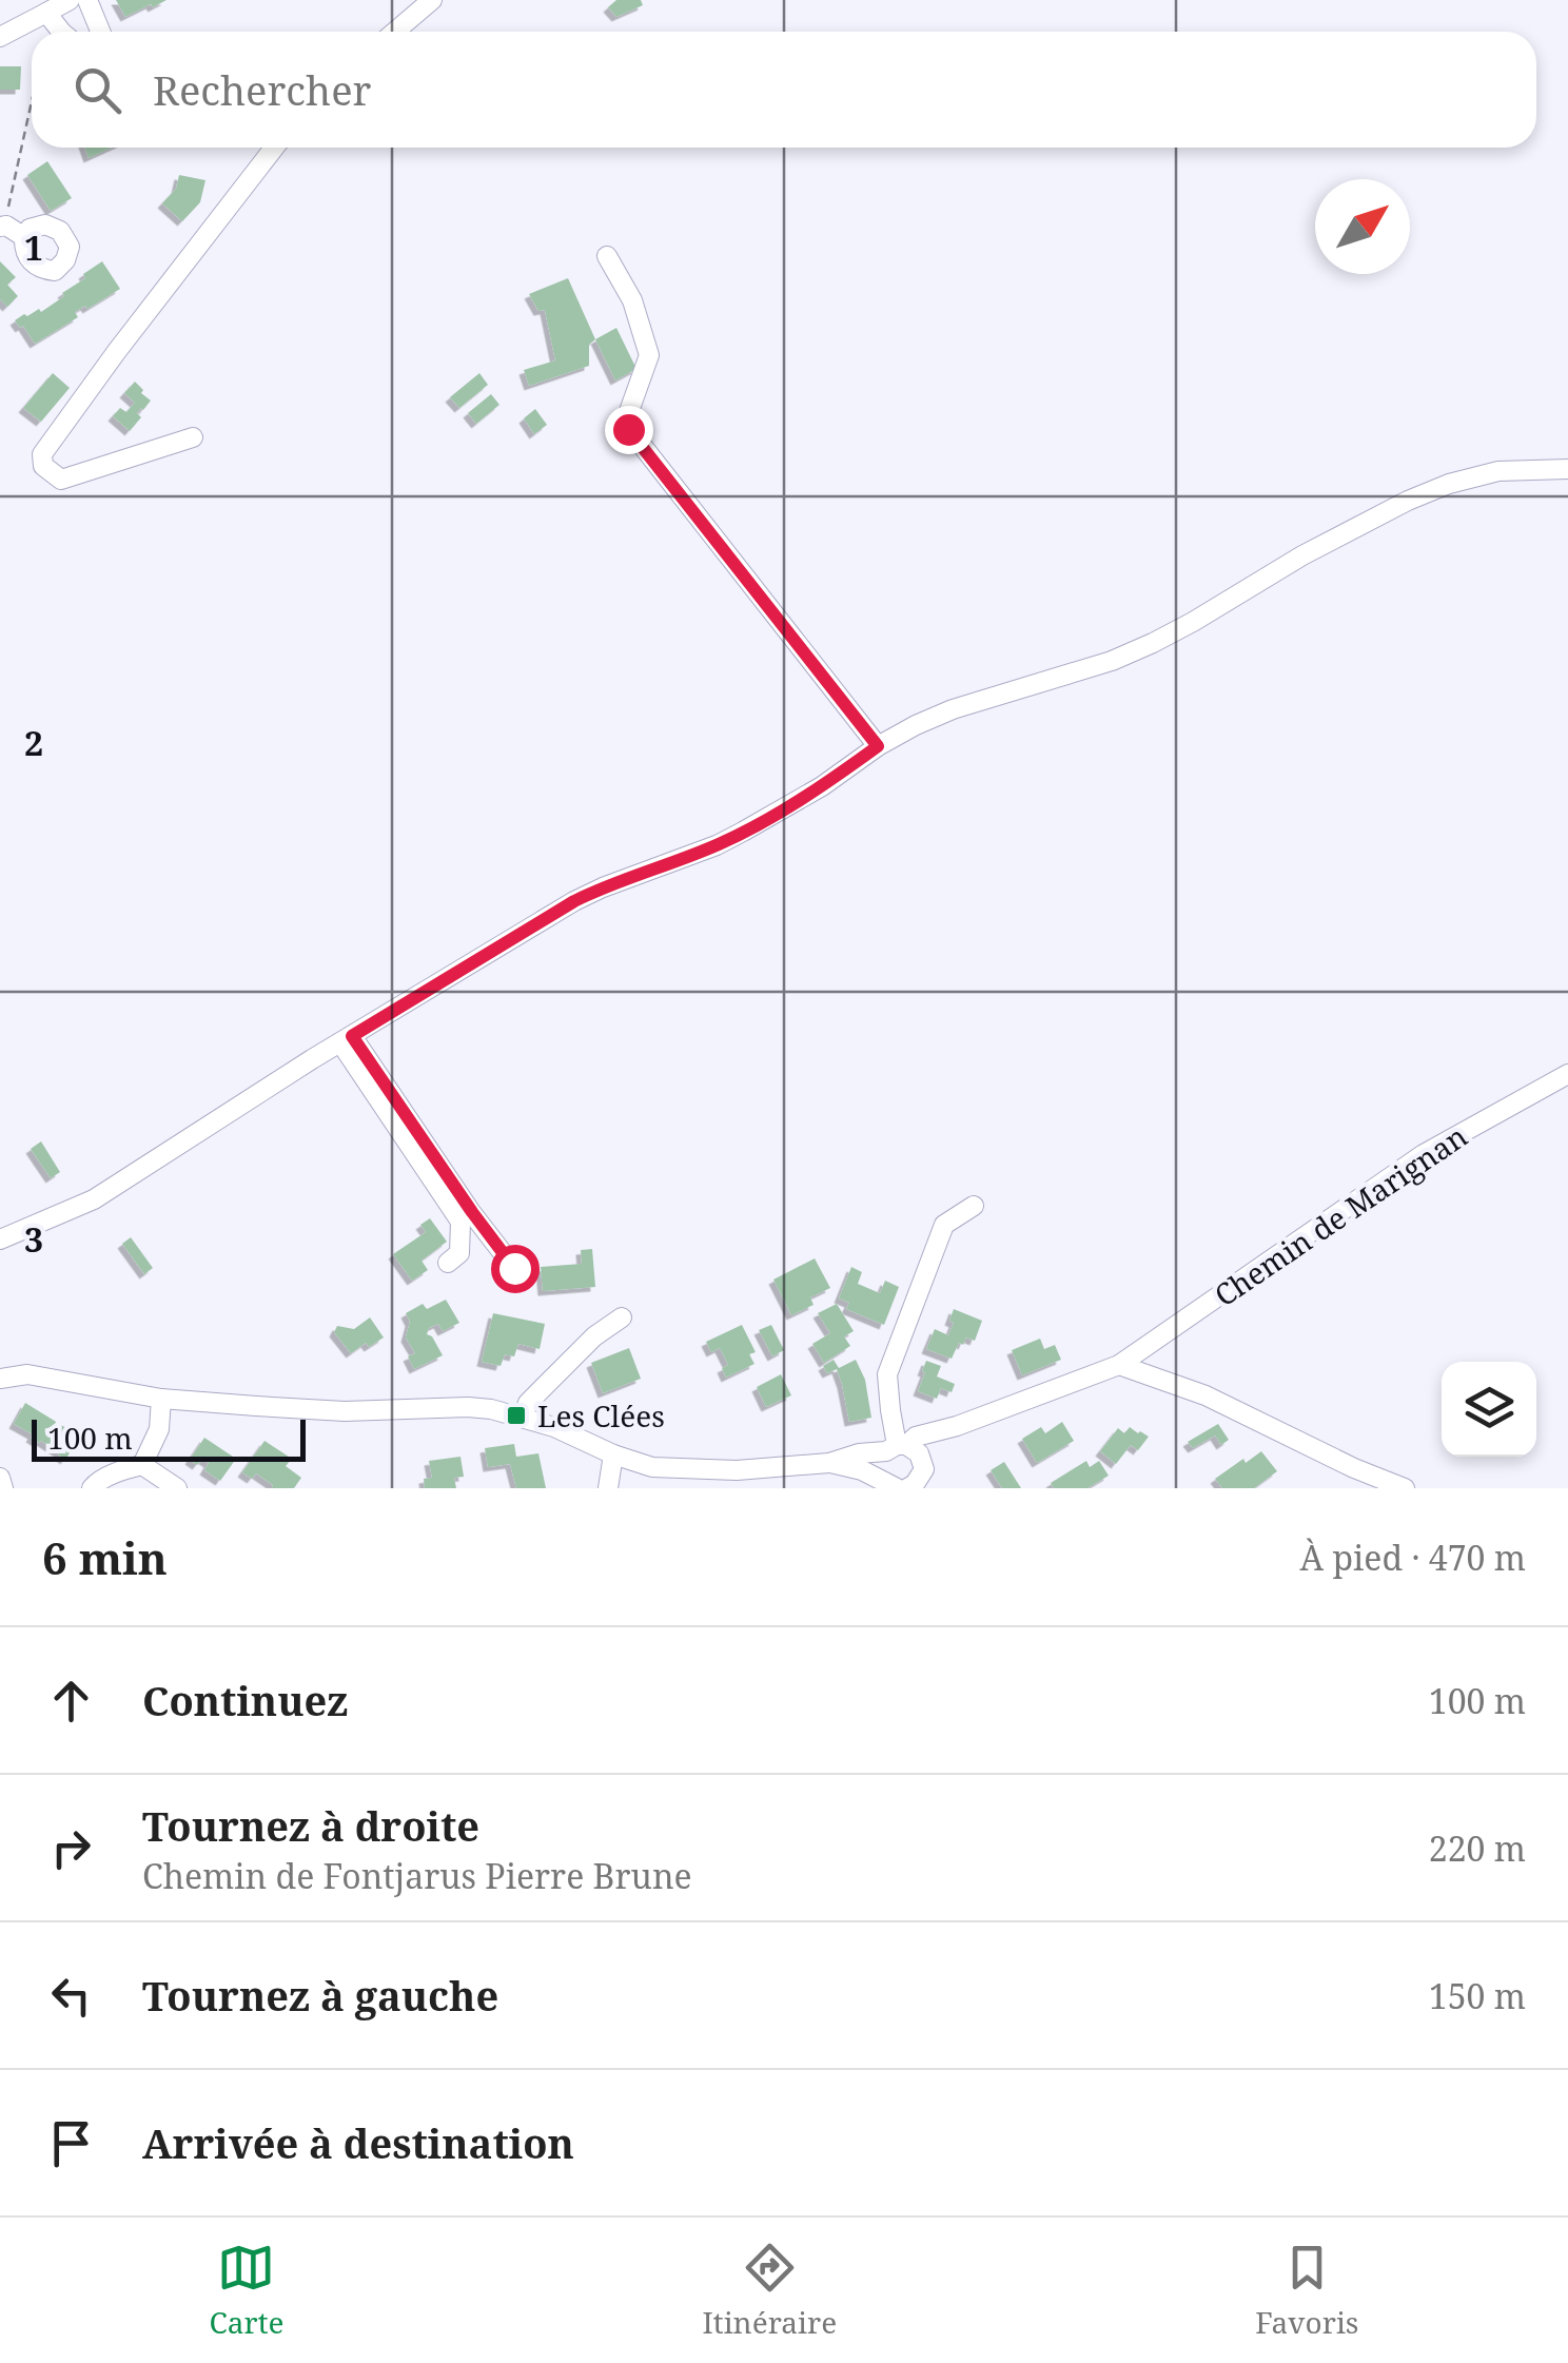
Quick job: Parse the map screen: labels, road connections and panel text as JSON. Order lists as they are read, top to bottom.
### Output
{
  "streets": {
    "street": ["Chemin de Marignan"]
  },
  "places": {
    "transit": ["Les Clées"]
  },
  "scale_bar": "100 m",
  "north": "top right",
  "page": {
    "search": "Rechercher",
    "scale": "100 m",
    "heading": ["6 min", "À pied · 470 m"],
    "list": [
      ["Continuez", "100 m"],
      ["Tournez à droite", "Chemin de Fontjarus Pierre Brune", "220 m"],
      ["Tournez à gauche", "150 m"],
      "Arrivée à destination"
    ],
    "nav": ["Carte", "Itinéraire", "Favoris"]
  },
  "grid": {
    "rows": ["1", "2", "3"]
  }
}
